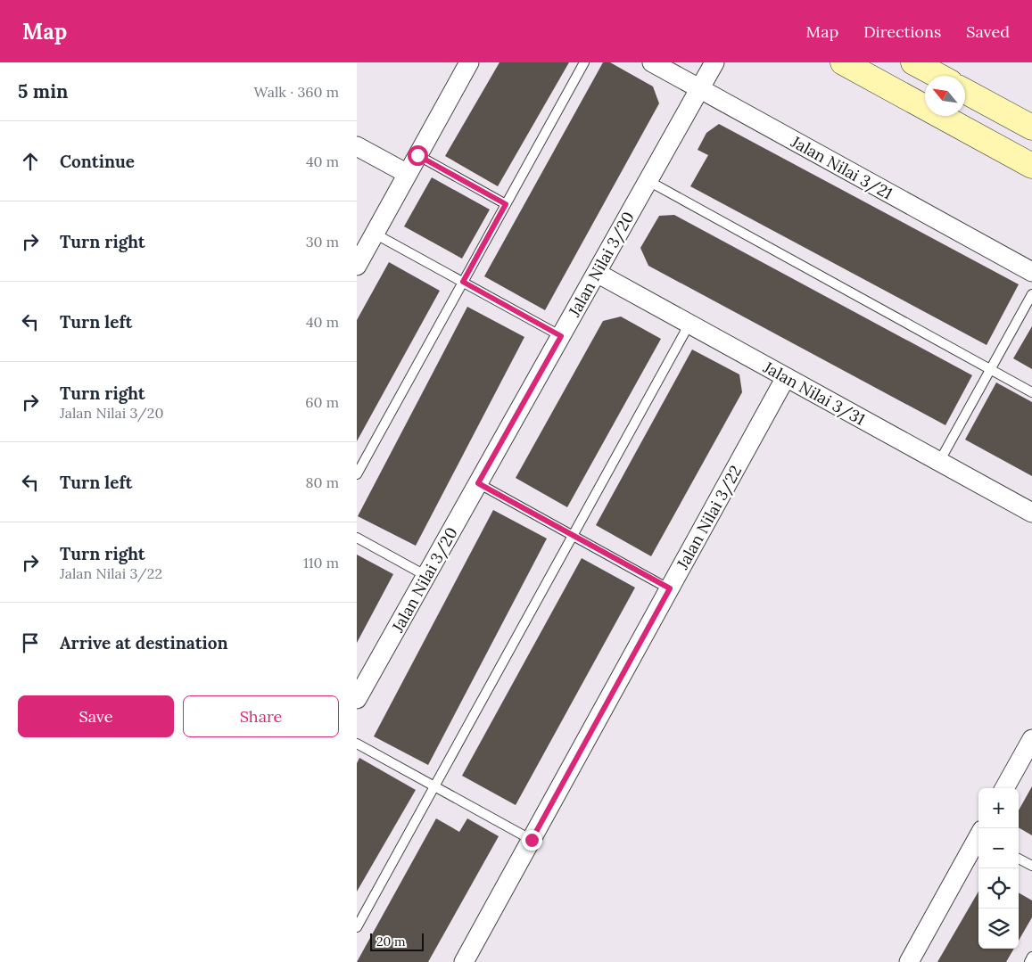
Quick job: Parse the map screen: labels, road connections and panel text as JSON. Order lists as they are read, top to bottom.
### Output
{
  "streets": {
    "street": [
      "Jalan Nilai 3/21",
      "Jalan Nilai 3/20",
      "Jalan Nilai 3/31",
      "Jalan Nilai 3/22"
    ]
  },
  "crossings": [
    ["Jalan Nilai 3/21", "Jalan Nilai 3/20"],
    ["Jalan Nilai 3/20", "Jalan Nilai 3/31"],
    ["Jalan Nilai 3/31", "Jalan Nilai 3/22"]
  ],
  "scale_bar": "20 m",
  "north": "top left",
  "page": {
    "header": "Map",
    "nav": ["Map", "Directions", "Saved"],
    "heading": ["5 min", "Walk · 360 m"],
    "list": [
      ["Continue", "40 m"],
      ["Turn right", "30 m"],
      ["Turn left", "40 m"],
      ["Turn right", "Jalan Nilai 3/20", "60 m"],
      ["Turn left", "80 m"],
      ["Turn right", "Jalan Nilai 3/22", "110 m"],
      "Arrive at destination"
    ],
    "buttons": ["Save", "Share"],
    "map_buttons": ["+", "−"],
    "scale": "20 m"
  }
}
